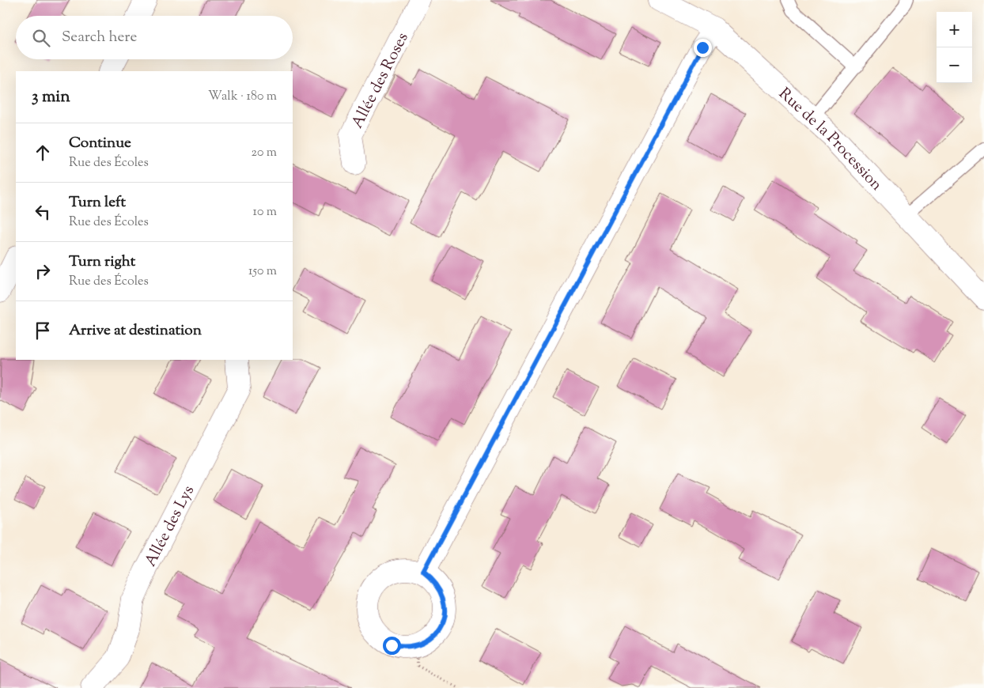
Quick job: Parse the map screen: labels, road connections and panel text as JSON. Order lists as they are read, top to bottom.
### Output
{
  "streets": {
    "street": ["Allée des Roses", "Rue de la Procession", "Allée des Lys"]
  },
  "page": {
    "map_buttons": ["+", "−"],
    "search": "Search here",
    "heading": ["3 min", "Walk · 180 m"],
    "list": [
      ["Continue", "Rue des Écoles", "20 m"],
      ["Turn left", "Rue des Écoles", "10 m"],
      ["Turn right", "Rue des Écoles", "150 m"],
      "Arrive at destination"
    ]
  }
}
